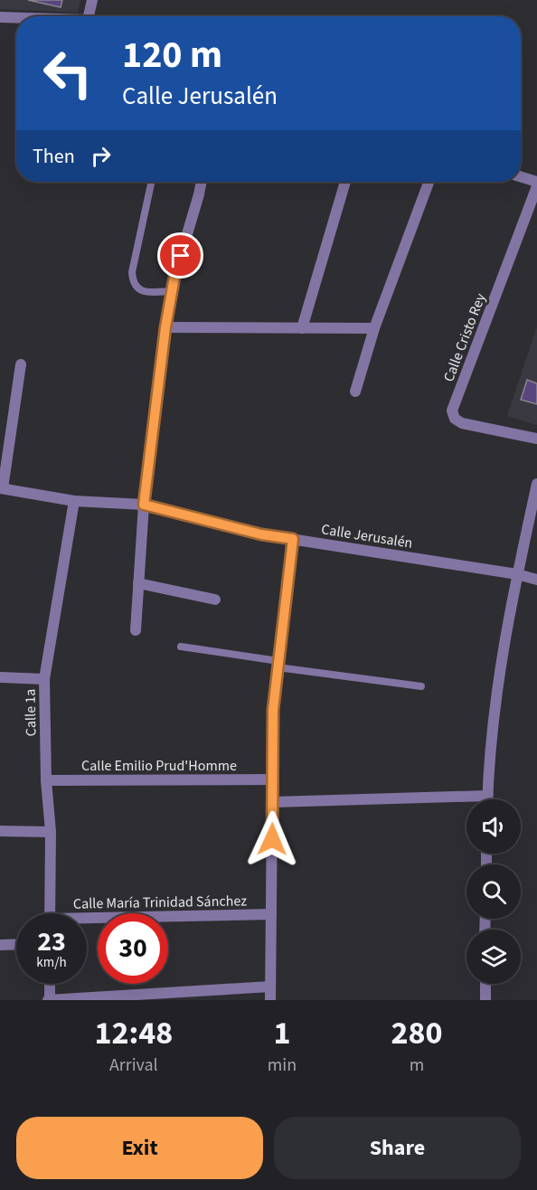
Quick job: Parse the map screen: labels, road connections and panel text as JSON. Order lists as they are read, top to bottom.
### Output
{
  "streets": {
    "street": [
      "Calle Cristo Rey",
      "Calle Jerusalén",
      "Calle 1a",
      "Calle Emilio Prud'Homme",
      "Calle María Trinidad Sánchez"
    ]
  },
  "crossings": [
    ["Calle Jerusalén", "Calle 1a"],
    ["Calle 1a", "Calle Emilio Prud'Homme"]
  ],
  "page": {
    "turn": ["120 m", "Calle Jerusalén"],
    "then": "Then",
    "speed": "23 km/h",
    "limit": "30",
    "eta": [
      "12:48",
      "Arrival",
      "1",
      "min",
      "280",
      "m"
    ],
    "buttons": ["Exit", "Share"]
  }
}
